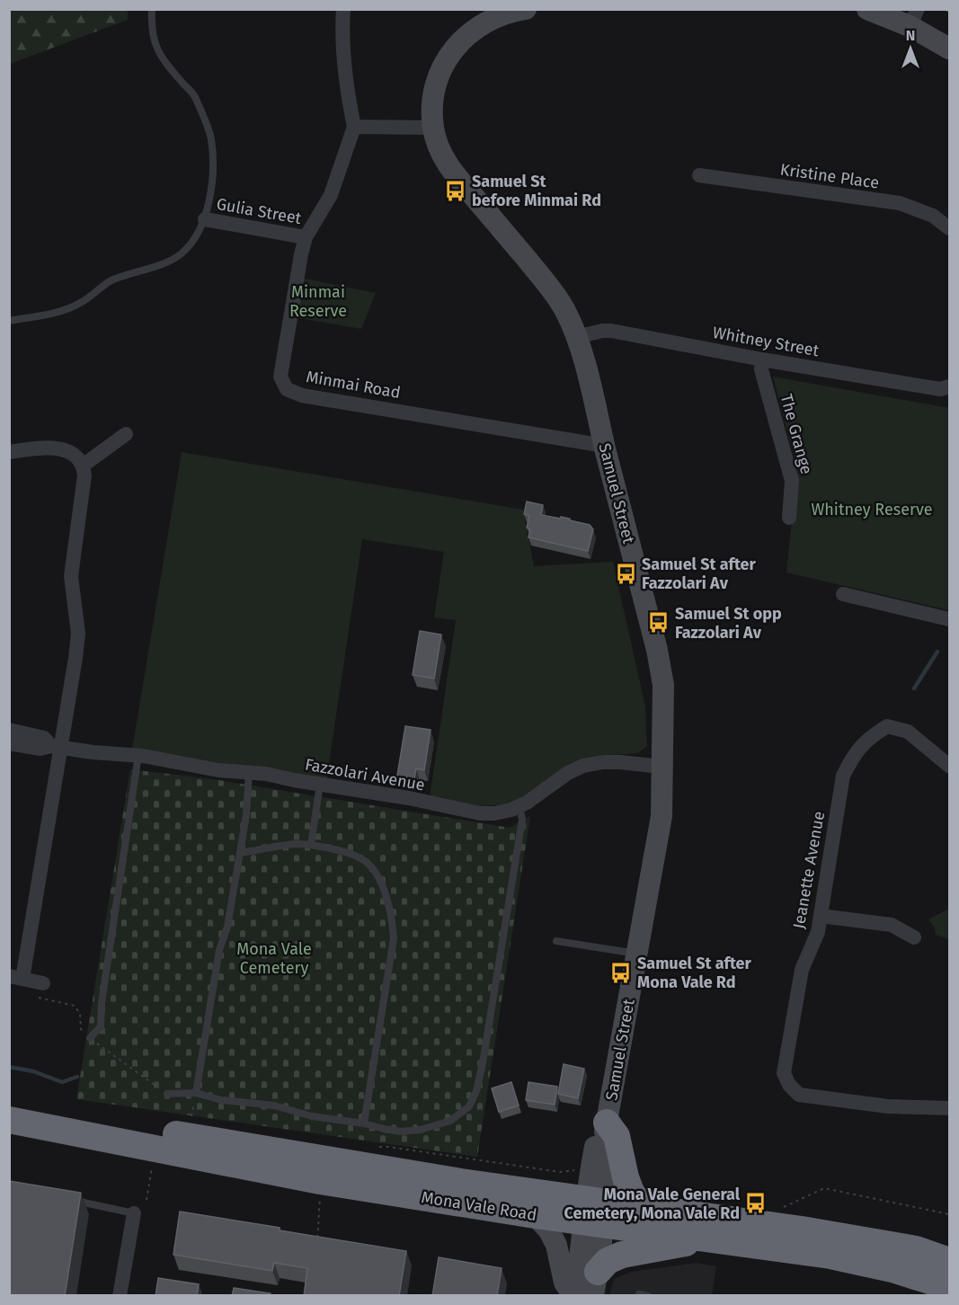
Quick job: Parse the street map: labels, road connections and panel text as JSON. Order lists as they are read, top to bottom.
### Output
{
  "streets": {
    "highway": ["Mona Vale Road"],
    "street": [
      "Kristine Place",
      "Gulia Street",
      "Whitney Street",
      "Minmai Road",
      "The Grange",
      "Samuel Street",
      "Fazzolari Avenue",
      "Jeanette Avenue"
    ]
  },
  "crossings": [
    ["Gulia Street", "Minmai Road"],
    ["Whitney Street", "The Grange"],
    ["Whitney Street", "Samuel Street"],
    ["Minmai Road", "Samuel Street"],
    ["Samuel Street", "Fazzolari Avenue"],
    ["Samuel Street", "Mona Vale Road"]
  ],
  "parks": ["Minmai Reserve", "Whitney Reserve", "Mona Vale Cemetery"],
  "places": {
    "bus stop": [
      "Samuel St before Minmai Rd",
      "Samuel St after Fazzolari Av",
      "Samuel St opp Fazzolari Av",
      "Samuel St after Mona Vale Rd",
      "Mona Vale General Cemetery, Mona Vale Rd"
    ]
  },
  "north": "top"
}
